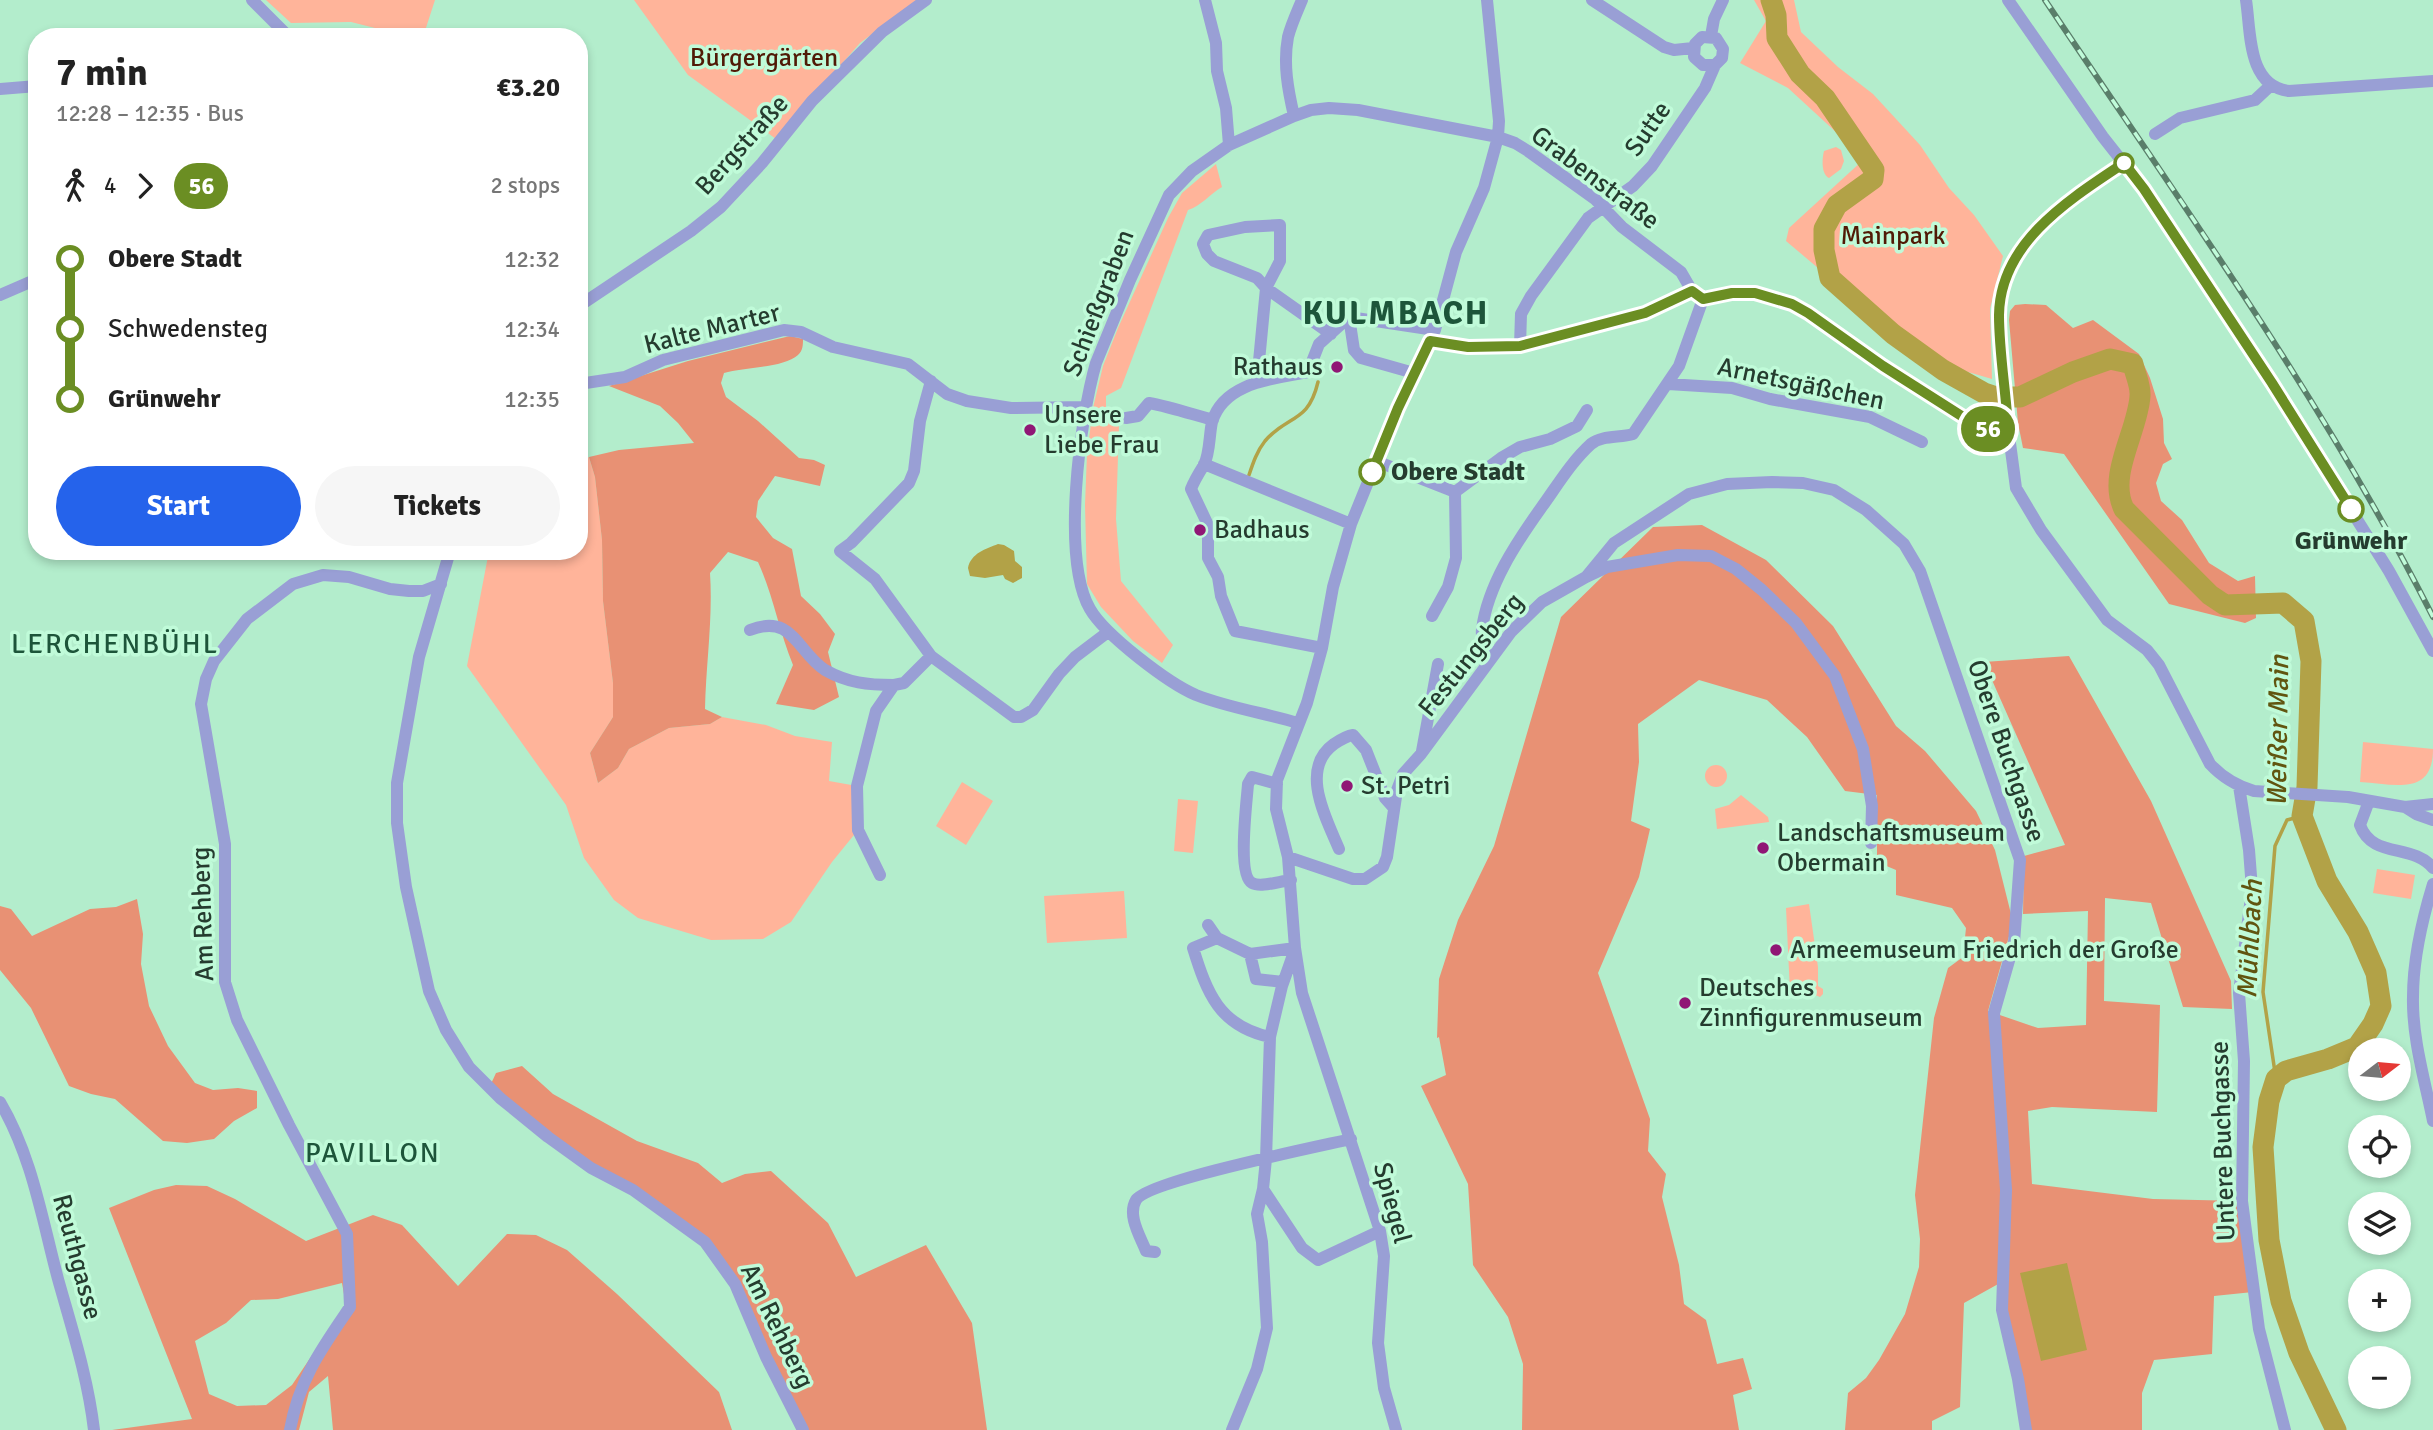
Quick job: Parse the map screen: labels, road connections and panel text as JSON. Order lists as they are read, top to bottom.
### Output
{
  "streets": {
    "street": [
      "Sutte",
      "Bergstraße",
      "Grabenstraße",
      "Schießgraben",
      "Kalte Marter",
      "Arnetsgäßchen",
      "Festungsberg",
      "Obere Buchgasse",
      "Am Rehberg",
      "Untere Buchgasse",
      "Spiegel",
      "Reuthgasse"
    ]
  },
  "crossings": [
    ["Sutte", "Grabenstraße"],
    ["Grabenstraße", "Schießgraben"],
    ["Schießgraben", "Kalte Marter"],
    ["Schießgraben", "Spiegel"],
    ["Festungsberg", "Obere Buchgasse"],
    ["Festungsberg", "Spiegel"]
  ],
  "districts": ["KULMBACH", "LERCHENBÜHL", "PAVILLON"],
  "water": ["Weißer Main", "Mühlbach"],
  "parks": ["Bürgergärten", "Mainpark"],
  "places": [
    "Rathaus",
    "Unsere Liebe Frau",
    "Obere Stadt",
    "Grünwehr",
    "Badhaus",
    "St. Petri",
    "Landschaftsmuseum Obermain",
    "Armeemuseum Friedrich der Große",
    "Deutsches Zinnfigurenmuseum"
  ],
  "lines": ["bus line 56"],
  "north": "right",
  "page": {
    "on_map": "56",
    "heading": ["7 min", "12:28 – 12:35 · Bus", "€3.20"],
    "legs": ["4", "56", "2 stops"],
    "list": [
      {
        "name": "Obere Stadt",
        "value": "12:32"
      },
      {
        "name": "Schwedensteg",
        "value": "12:34"
      },
      {
        "name": "Grünwehr",
        "value": "12:35"
      }
    ],
    "buttons": ["Start", "Tickets"],
    "map_buttons": ["+", "−"]
  }
}
